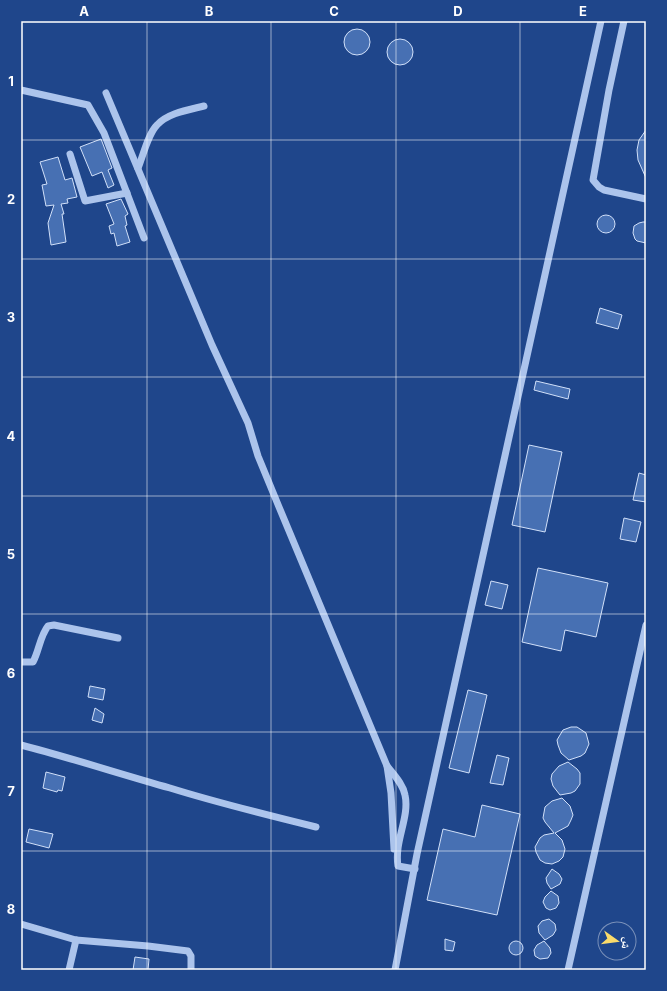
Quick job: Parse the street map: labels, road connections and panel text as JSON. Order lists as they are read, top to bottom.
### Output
{
  "north": "right",
  "grid": {
    "columns": [
      "A",
      "B",
      "C",
      "D",
      "E"
    ],
    "rows": [
      "1",
      "2",
      "3",
      "4",
      "5",
      "6",
      "7",
      "8"
    ]
  }
}
